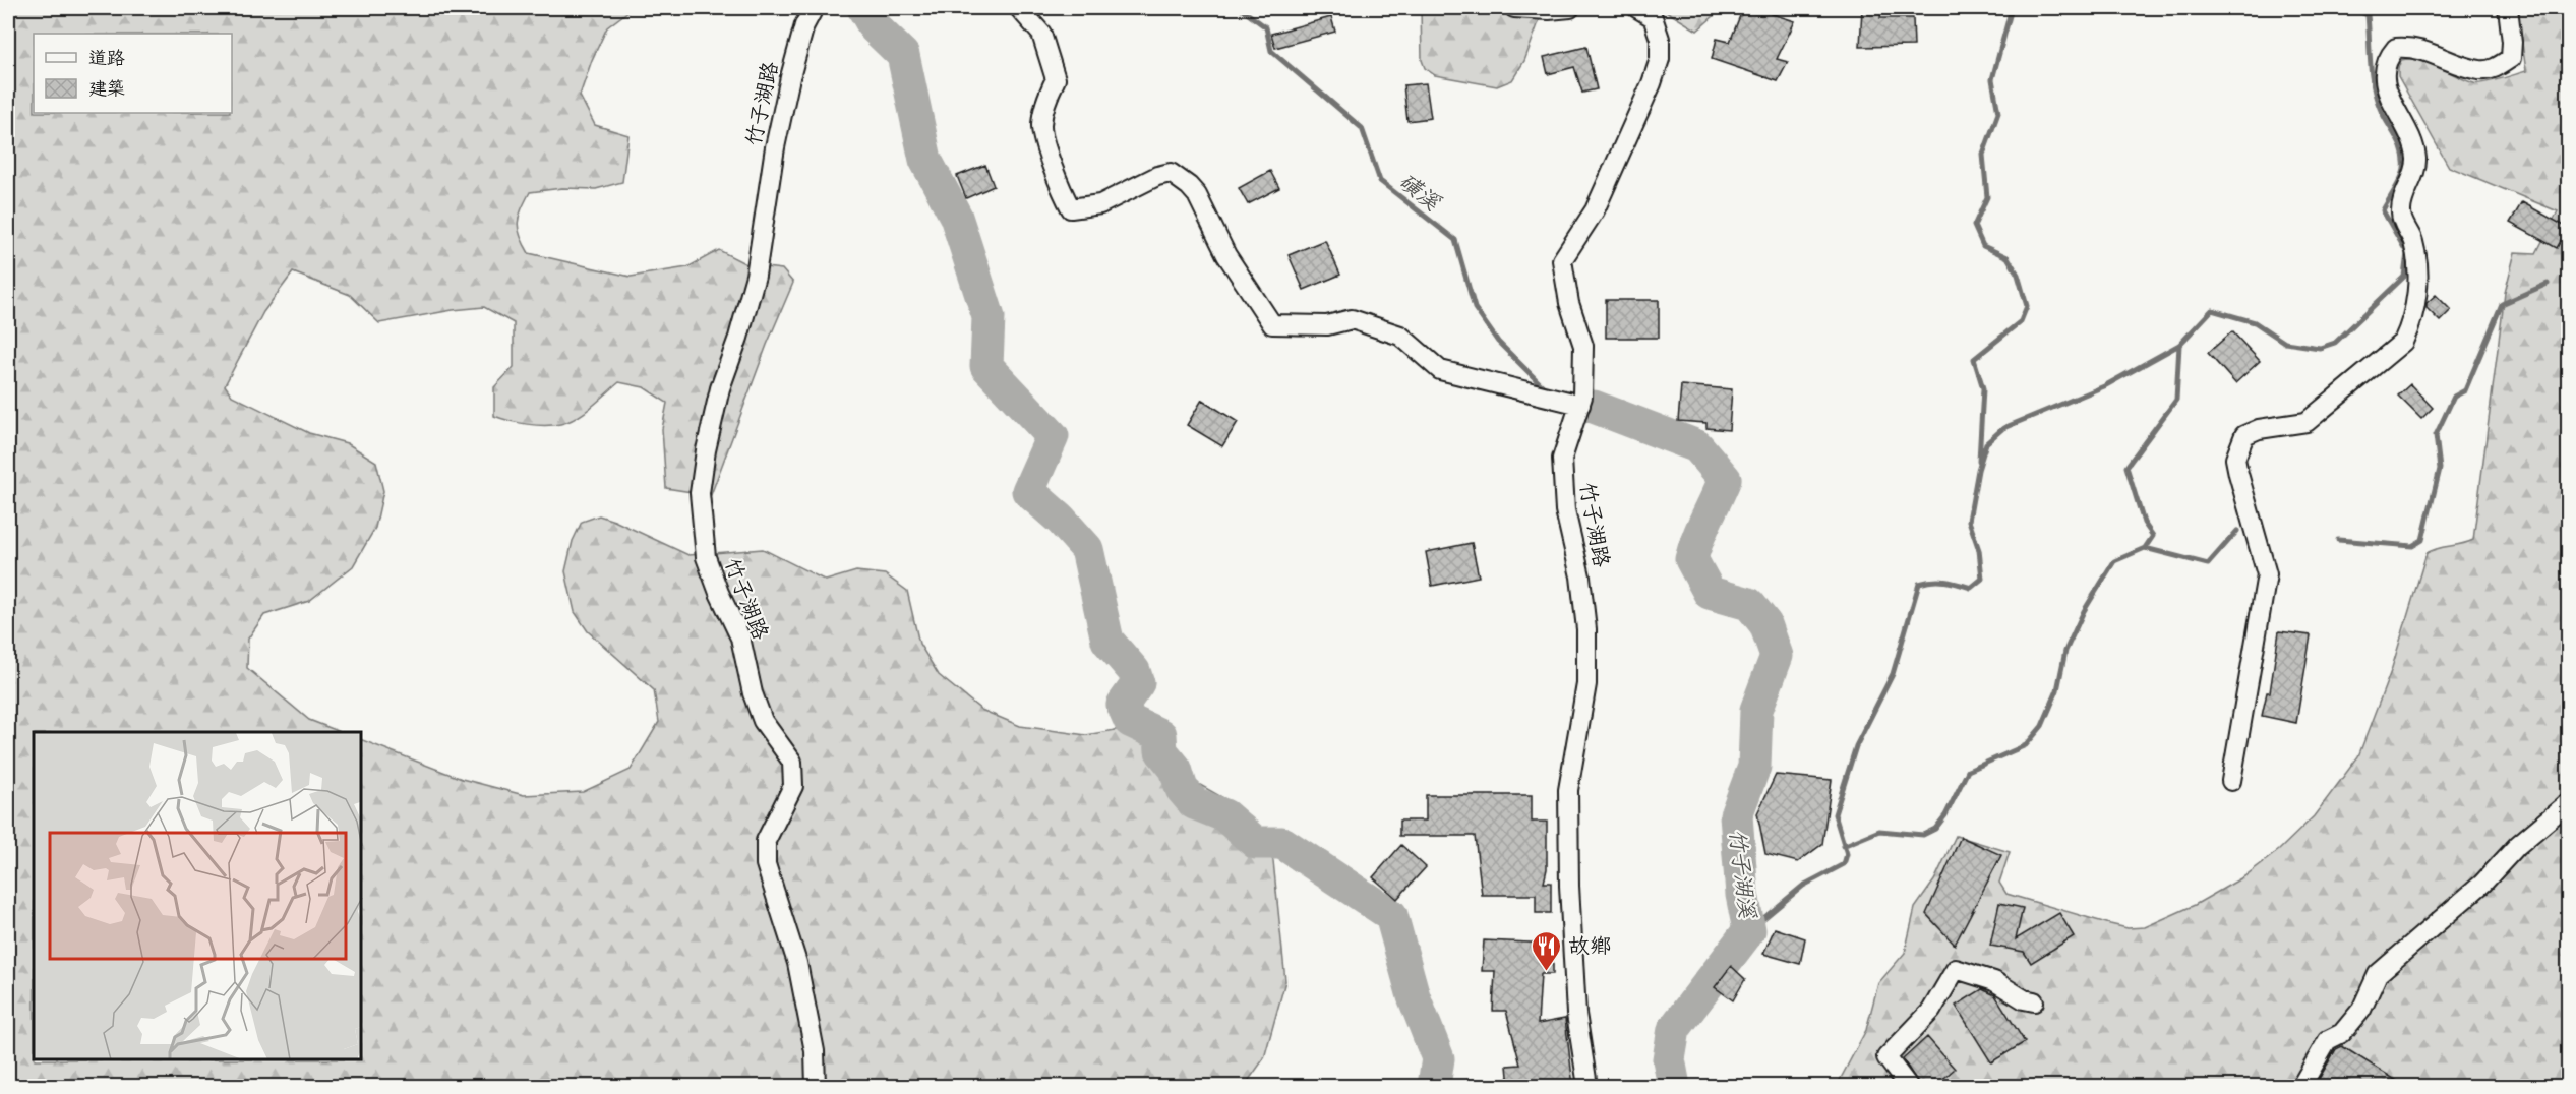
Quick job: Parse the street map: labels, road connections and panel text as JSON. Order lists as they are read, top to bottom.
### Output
{
  "streets": {
    "street": ["竹子湖路"]
  },
  "water": ["磺溪", "竹子湖溪"],
  "places": {
    "restaurant": ["故鄉"]
  },
  "legend": ["道路", "建築"]
}
